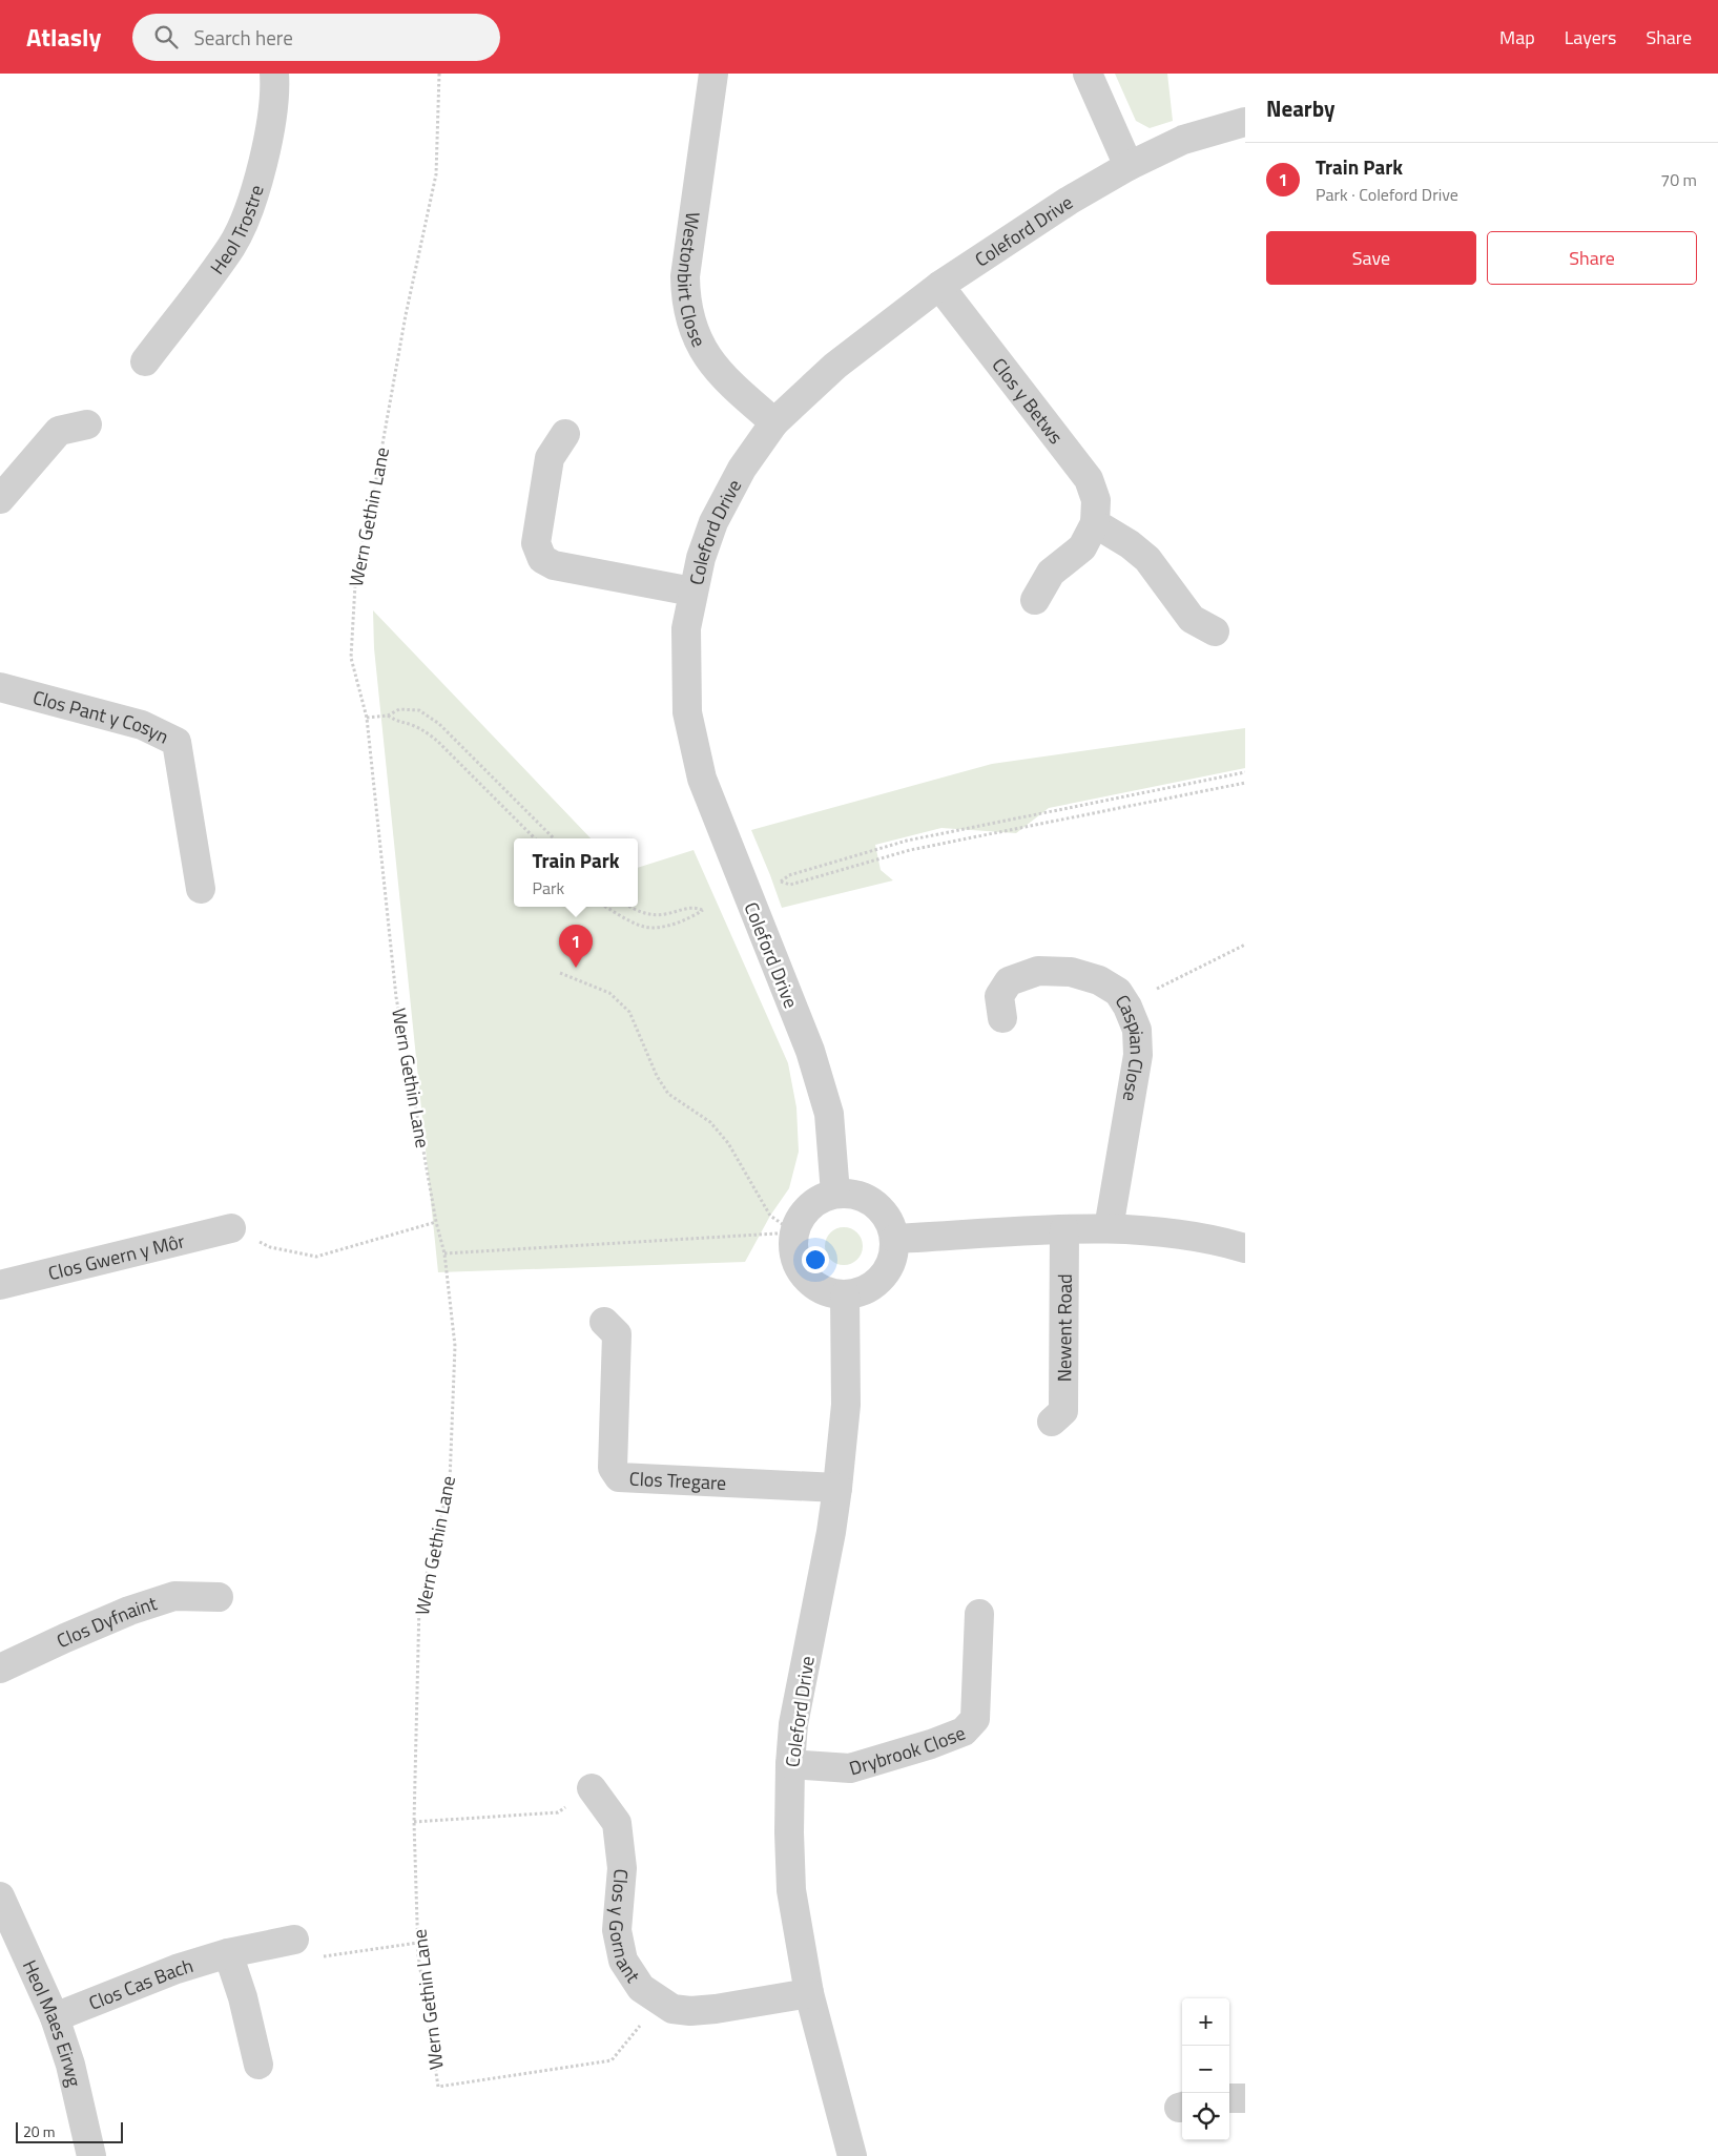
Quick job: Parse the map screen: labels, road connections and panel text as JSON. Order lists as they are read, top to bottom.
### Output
{
  "streets": {
    "street": [
      "Heol Trostre",
      "Coleford Drive",
      "Westonbirt Close",
      "Clos y Betws",
      "Clos Pant y Cosyn",
      "Caspian Close",
      "Clos Gwern y Môr",
      "Newent Road",
      "Clos Tregare",
      "Clos Dyfnaint",
      "Drybrook Close",
      "Clos y Gornant",
      "Clos Cas Bach",
      "Heol Maes Eirwg"
    ],
    "path": ["Wern Gethin Lane"]
  },
  "crossings": [
    ["Coleford Drive", "Westonbirt Close"],
    ["Coleford Drive", "Clos y Betws"],
    ["Coleford Drive", "Clos Tregare"],
    ["Coleford Drive", "Drybrook Close"],
    ["Coleford Drive", "Clos y Gornant"],
    ["Wern Gethin Lane", "Clos y Gornant"],
    ["Clos Cas Bach", "Heol Maes Eirwg"]
  ],
  "scale_bar": "20 m",
  "page": {
    "header": "Atlasly",
    "search": "Search here",
    "nav": ["Map", "Layers", "Share"],
    "heading": "Nearby",
    "list": [
      {
        "mark": "1",
        "name": "Train Park",
        "note": "Park · Coleford Drive",
        "value": "70 m"
      }
    ],
    "buttons": ["Save", "Share"],
    "popup": ["Train Park", "Park"],
    "pins": "1",
    "map_buttons": ["+", "−"],
    "scale": "20 m"
  }
}
